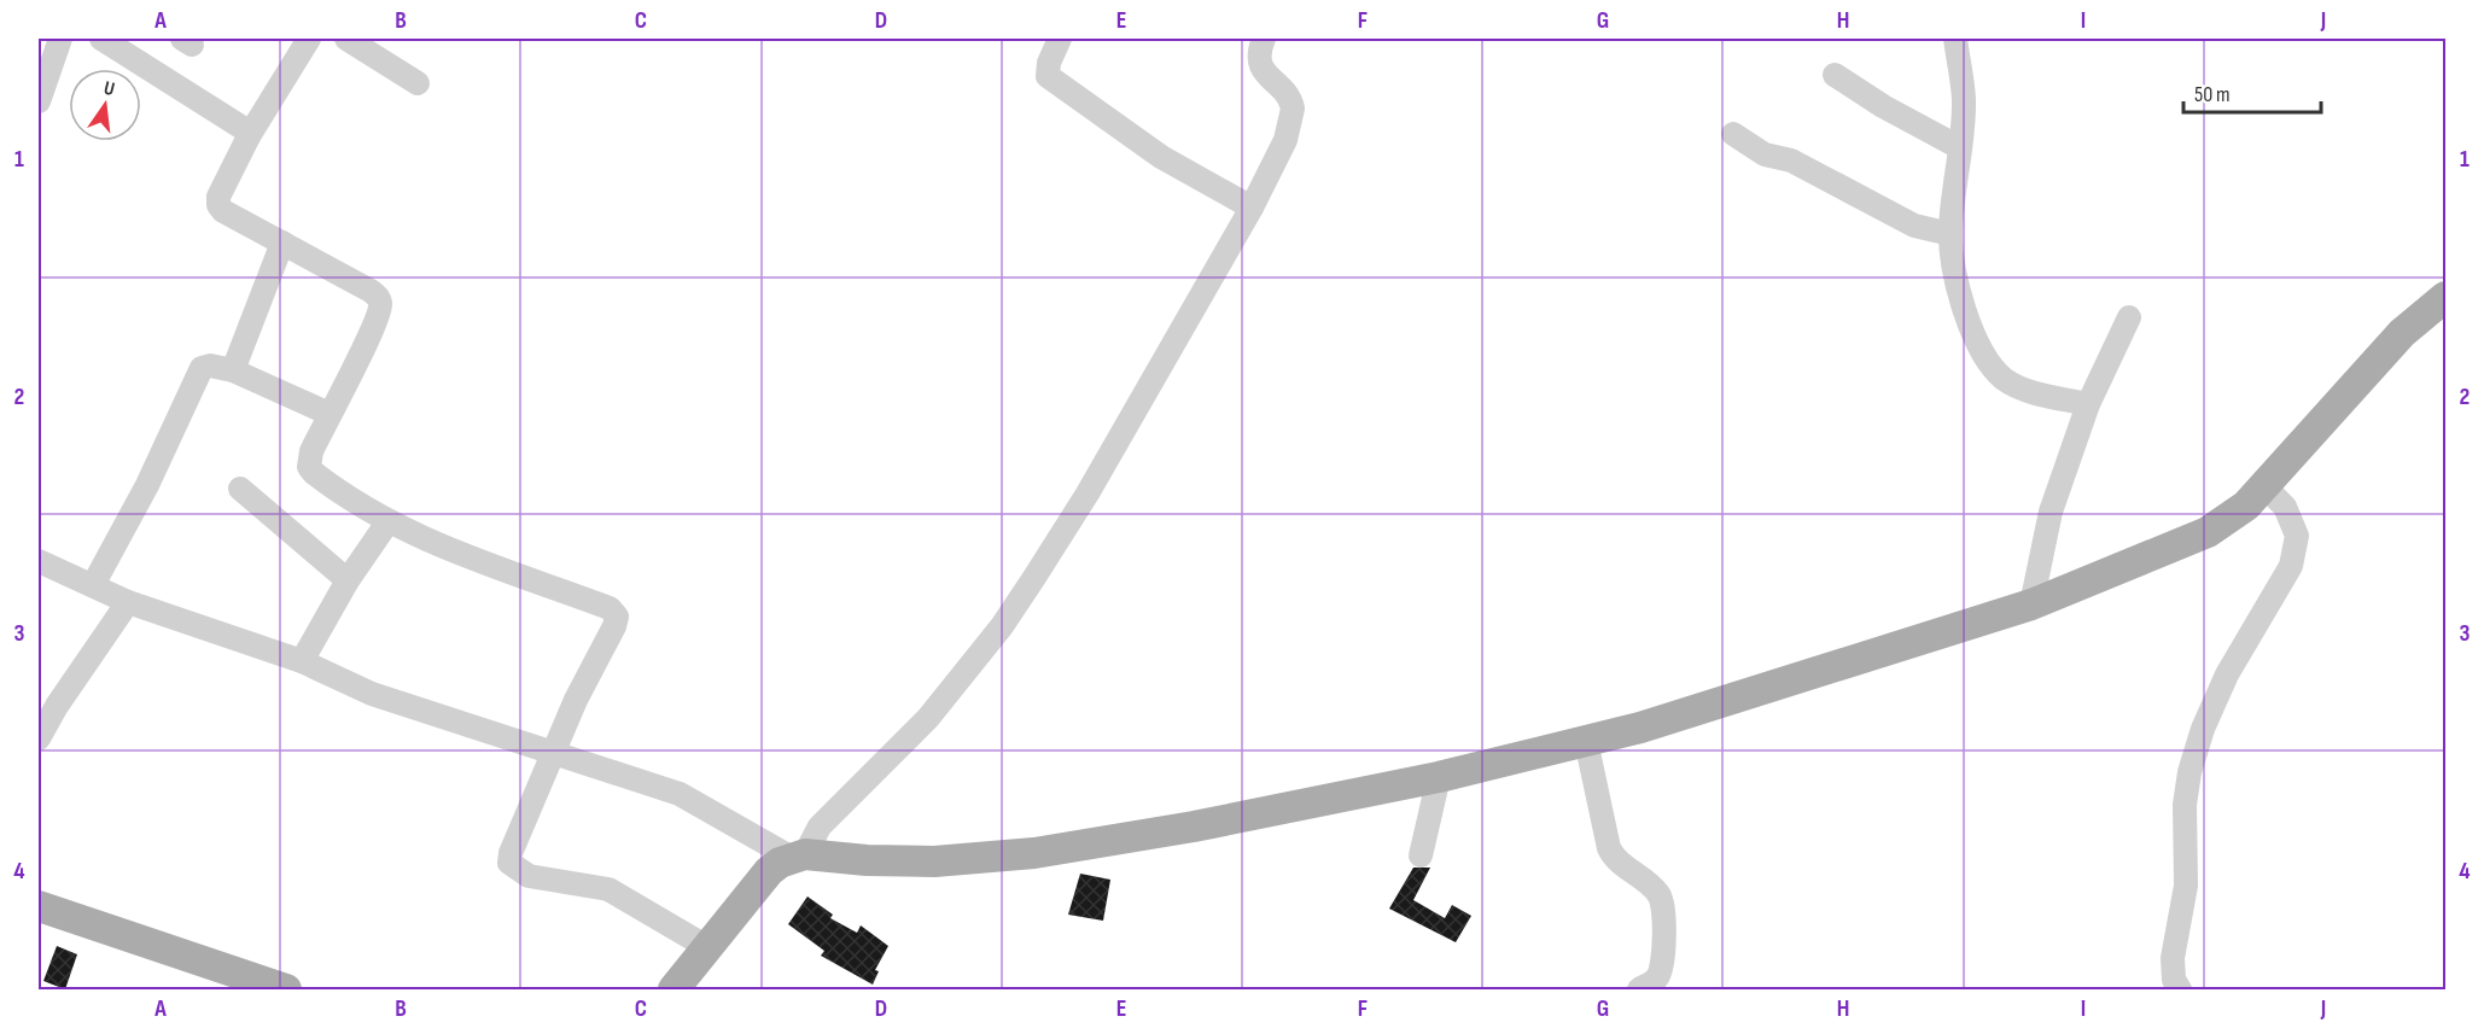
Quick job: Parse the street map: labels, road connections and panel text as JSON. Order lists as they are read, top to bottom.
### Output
{
  "scale_bar": "50 m",
  "north": "top",
  "grid": {
    "columns": [
      "A",
      "B",
      "C",
      "D",
      "E",
      "F",
      "G",
      "H",
      "I",
      "J"
    ],
    "rows": [
      "1",
      "2",
      "3",
      "4"
    ]
  }
}
